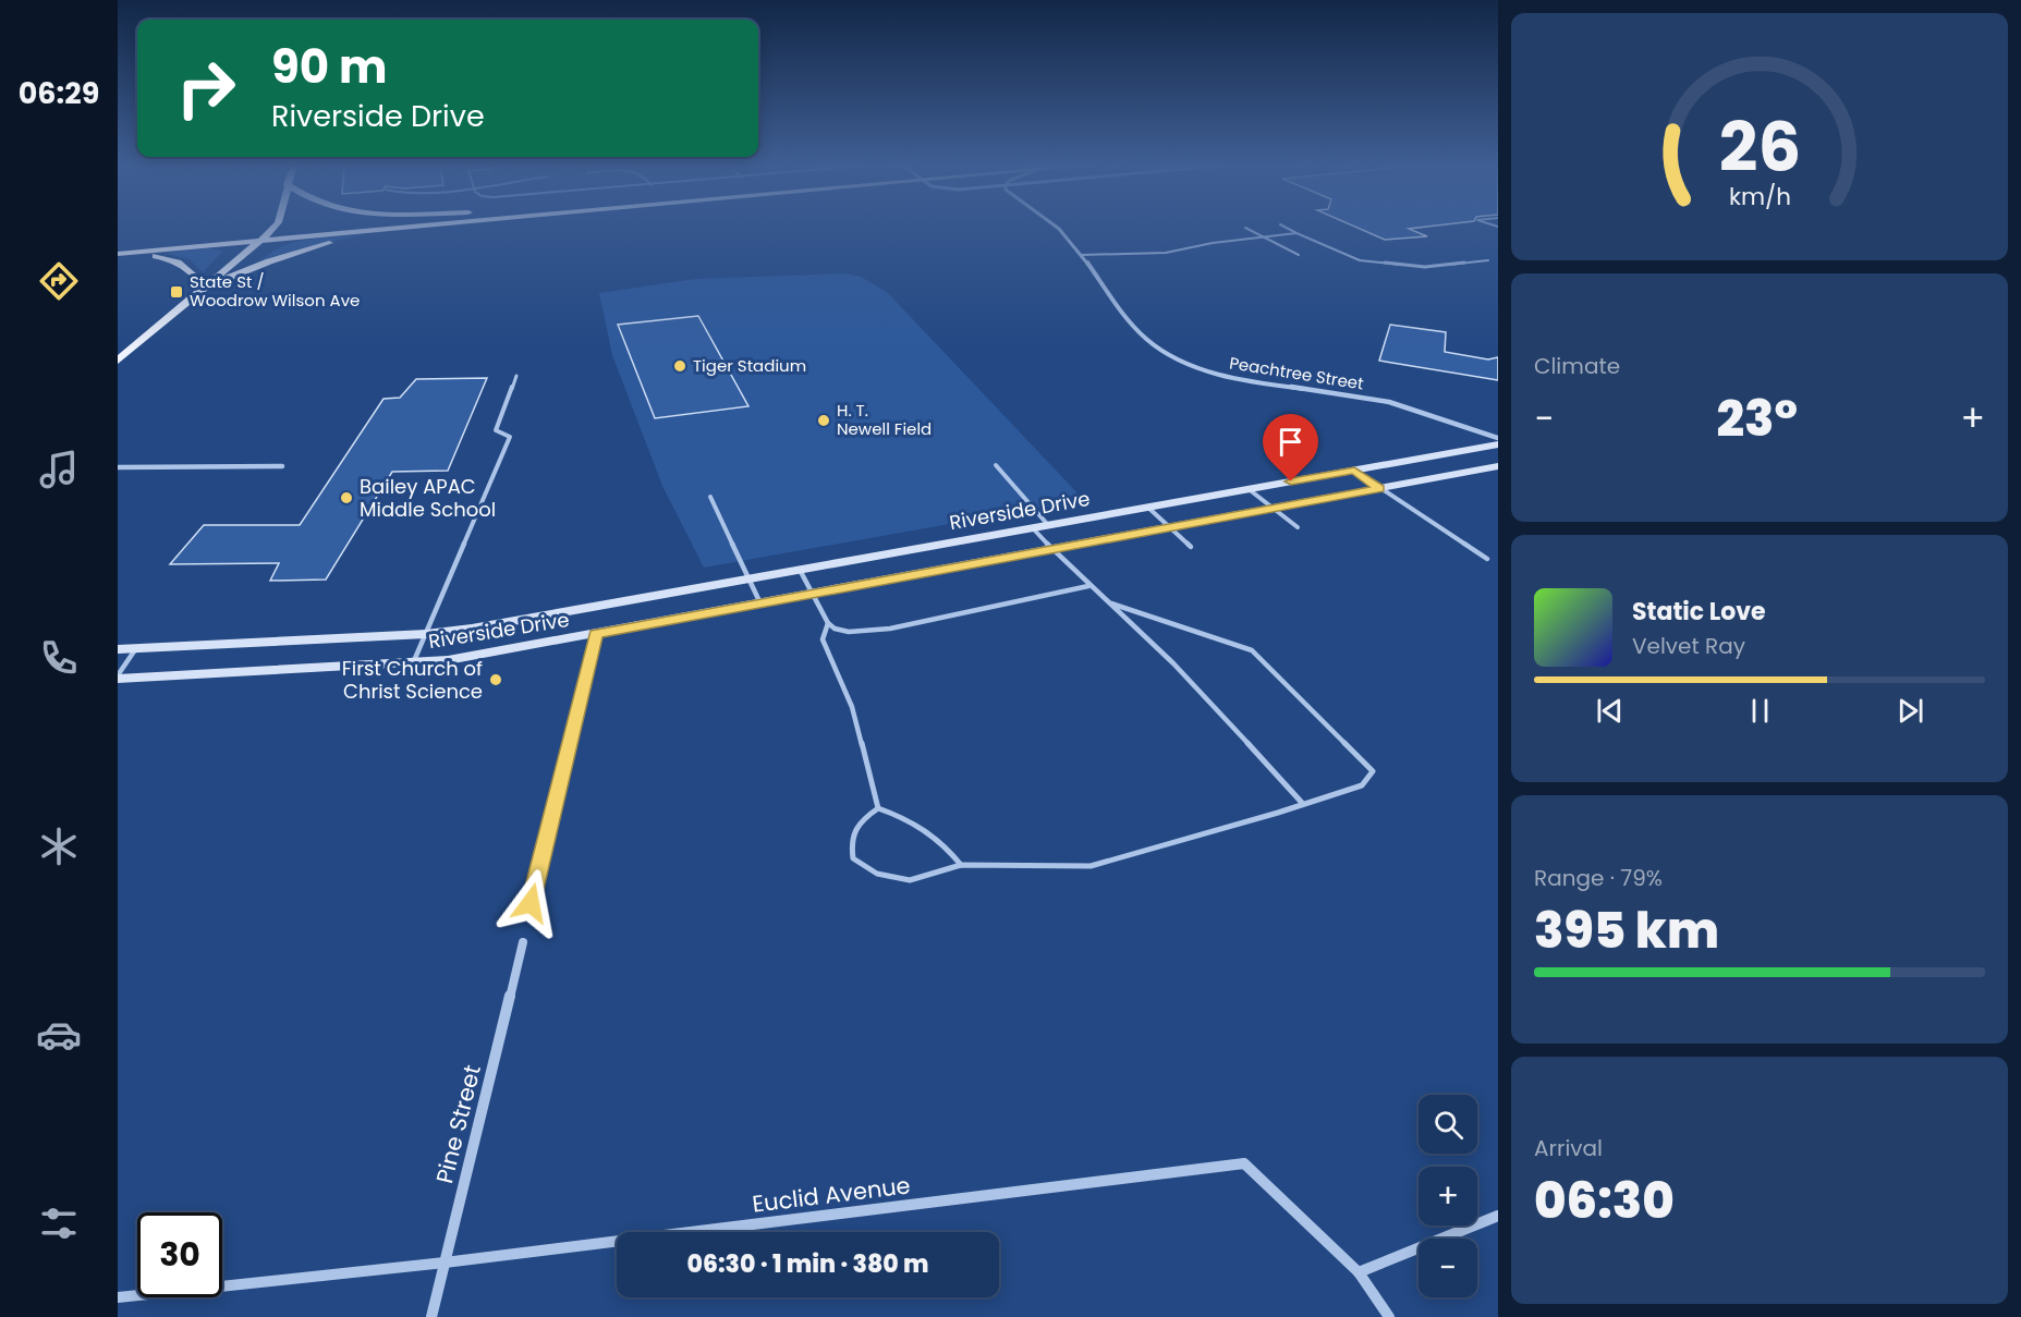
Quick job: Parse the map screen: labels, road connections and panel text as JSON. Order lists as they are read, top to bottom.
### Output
{
  "streets": {
    "street": [
      "Peachtree Street",
      "Riverside Drive",
      "Pine Street",
      "Euclid Avenue"
    ]
  },
  "crossings": [
    ["Pine Street", "Euclid Avenue"]
  ],
  "places": {
    "transit": ["State St / Woodrow Wilson Ave"],
    "other": [
      "Tiger Stadium",
      "H. T. Newell Field",
      "Bailey APAC Middle School",
      "First Church of Christ Science"
    ]
  },
  "page": {
    "tabs": "06:29",
    "turn": ["90 m", "Riverside Drive"],
    "tile": [
      "Climate",
      ["Range · 79%", "395 km"],
      ["Arrival", "06:30"]
    ],
    "heat": ["−", "23°", "+"],
    "song": ["Static Love", "Velvet Ray"],
    "map_buttons": ["+", "−"],
    "limit": "30",
    "trip": "06:30 · 1 min · 380 m",
    "gauge": ["26", "km/h"]
  }
}
